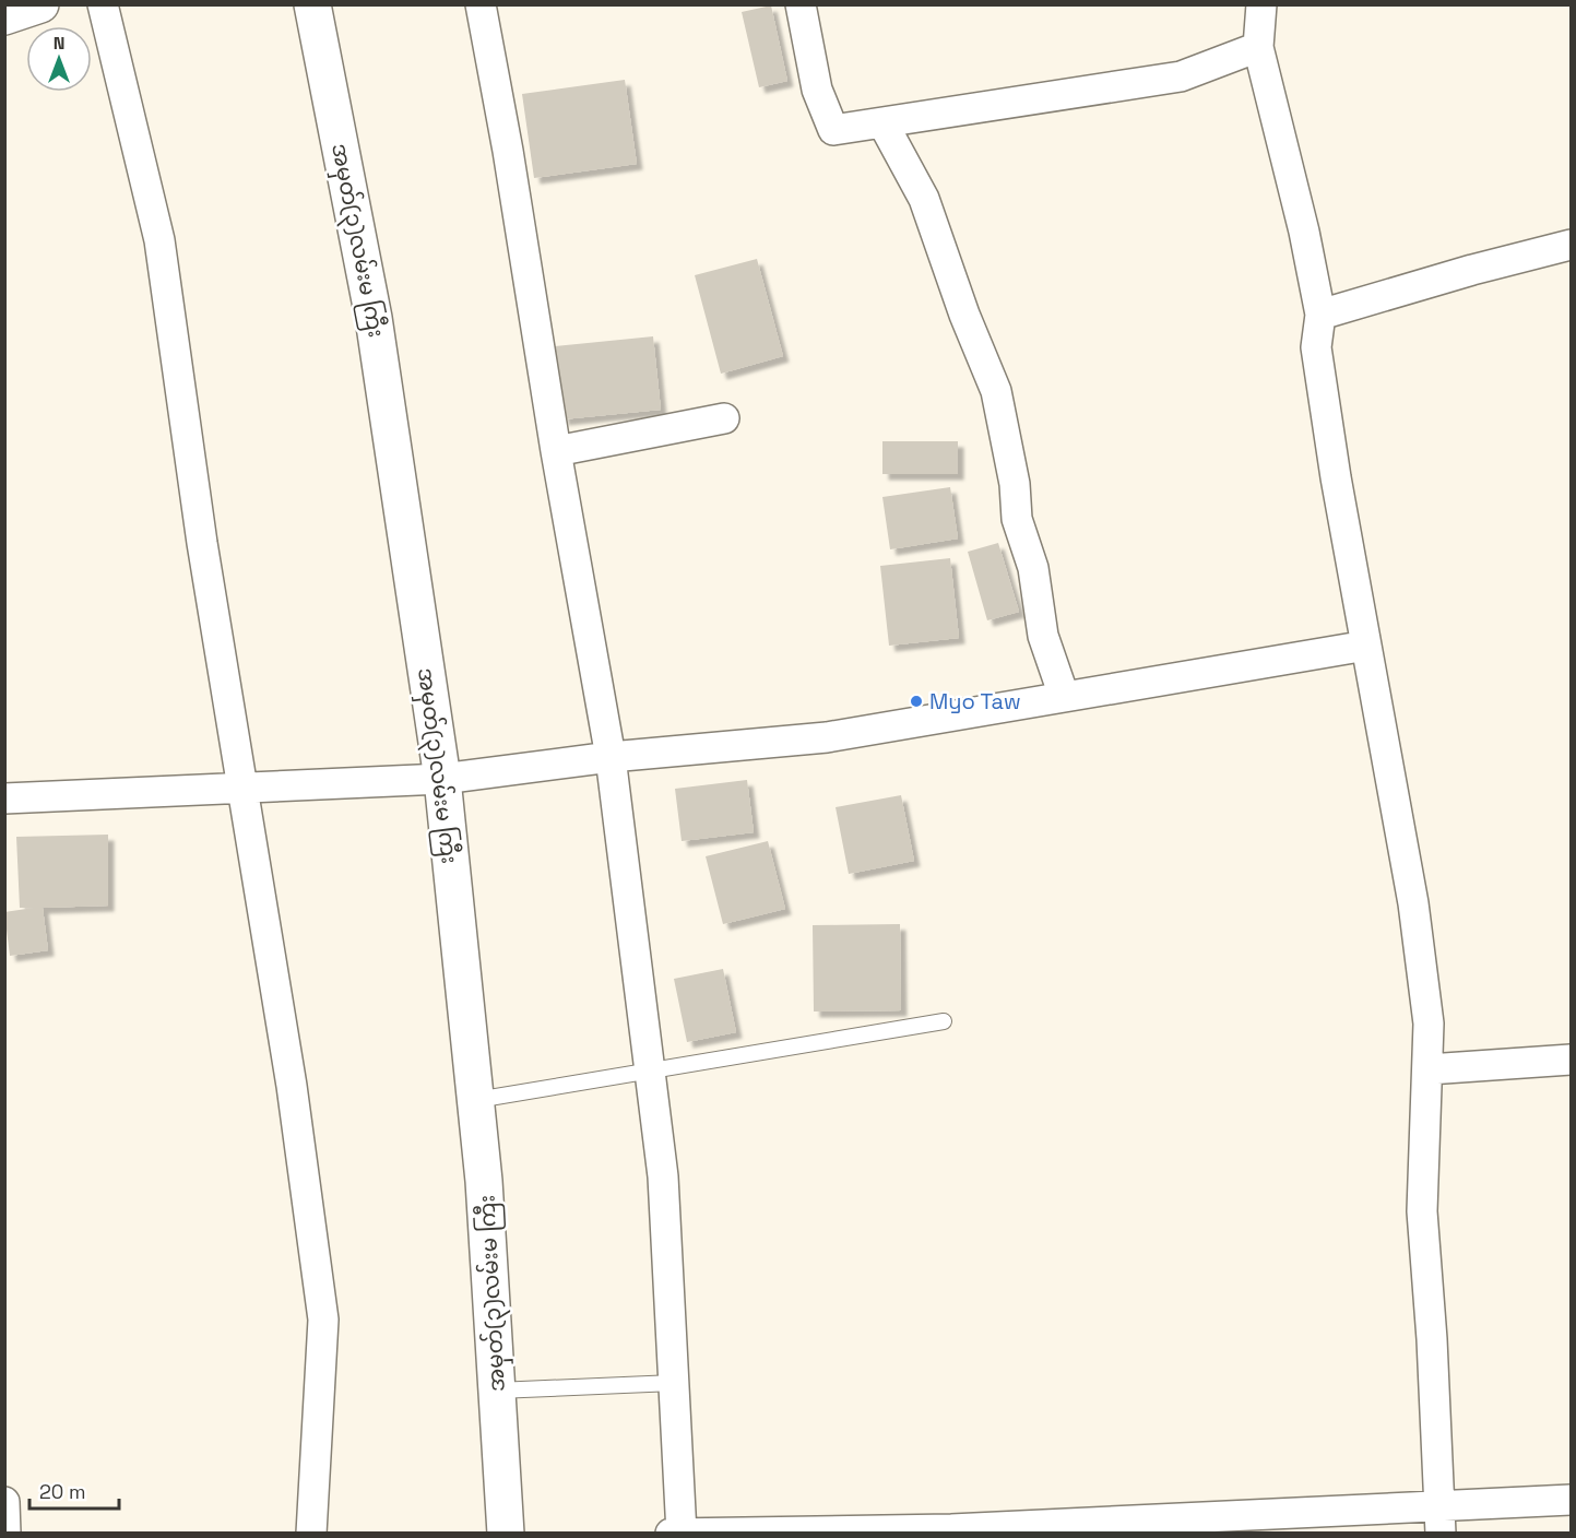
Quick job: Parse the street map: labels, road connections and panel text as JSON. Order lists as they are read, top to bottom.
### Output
{
  "streets": {
    "main road": ["အမှတ်(၃)လမ်းမ ကြီး"]
  },
  "places": ["Myo Taw"],
  "scale_bar": "20 m",
  "north": "top"
}
